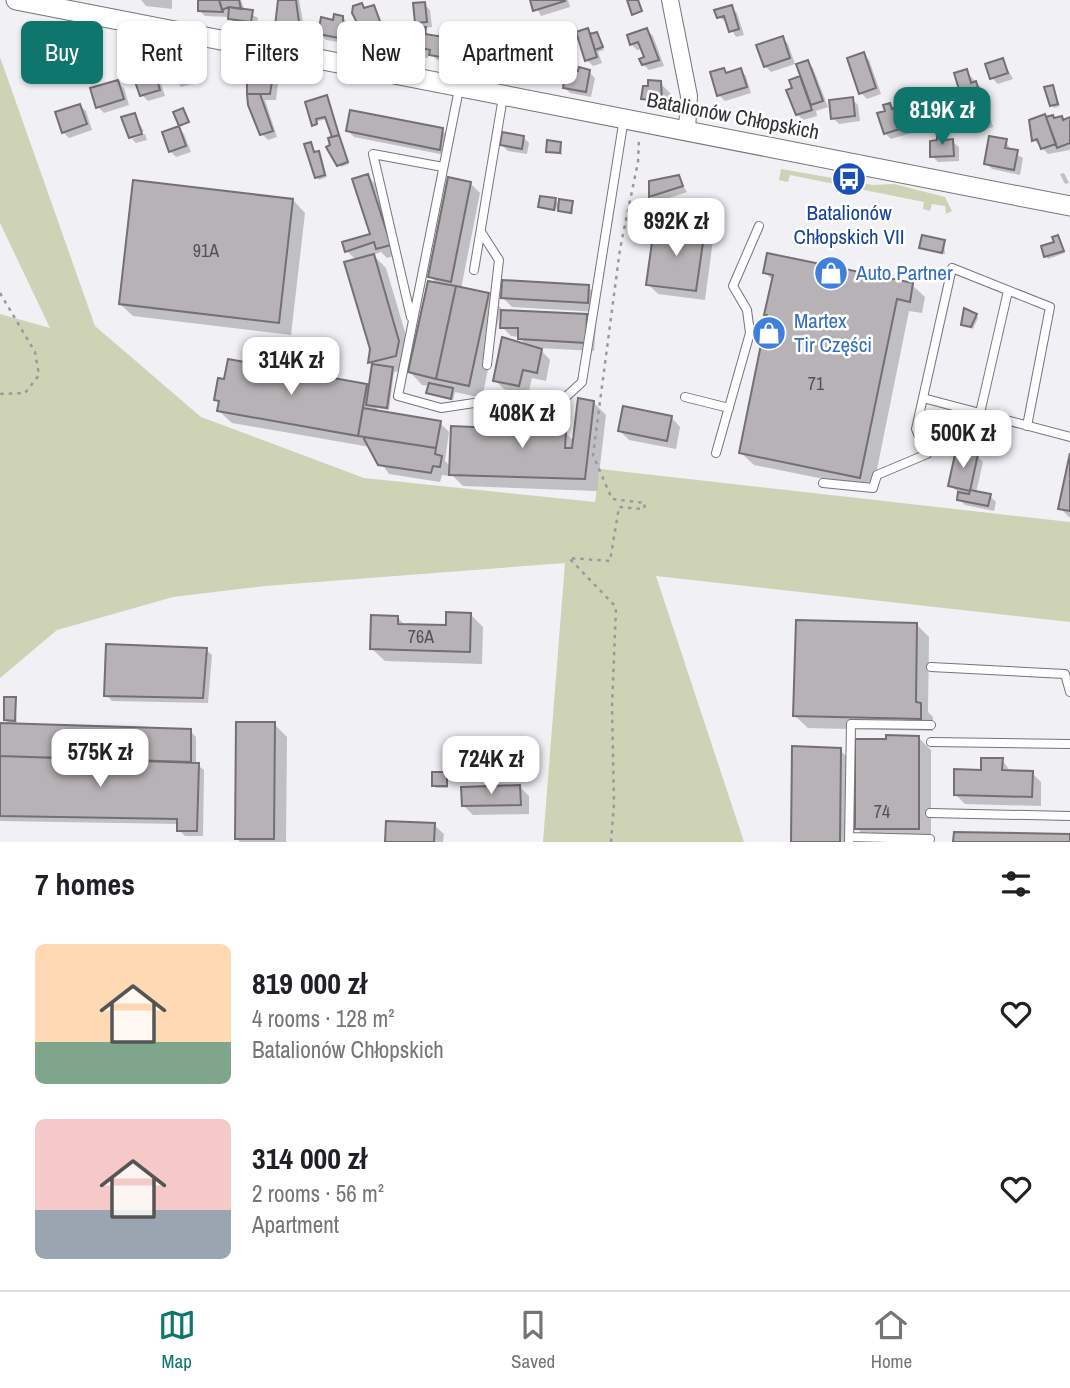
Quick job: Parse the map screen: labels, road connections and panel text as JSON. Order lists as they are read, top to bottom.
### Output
{
  "streets": {
    "street": ["Batalionów Chłopskich"]
  },
  "places": {
    "bus stop": ["Batalionów Chłopskich VII"],
    "shop": ["Auto Partner", "Martex Tir Części"]
  },
  "house_numbers": [
    "91A",
    "71",
    "76A",
    "74"
  ],
  "page": {
    "chip": [
      "Buy",
      "Rent",
      "Filters",
      "New",
      "Apartment"
    ],
    "price": [
      "819K zł",
      "892K zł",
      "314K zł",
      "408K zł",
      "500K zł",
      "575K zł",
      "724K zł"
    ],
    "heading": "7 homes",
    "list": [
      {
        "name": "819 000 zł",
        "note": "4 rooms · 128 m² · Batalionów Chłopskich"
      },
      {
        "name": "314 000 zł",
        "note": "2 rooms · 56 m² · Apartment"
      }
    ],
    "tabs": ["Map", "Saved", "Home"]
  }
}
